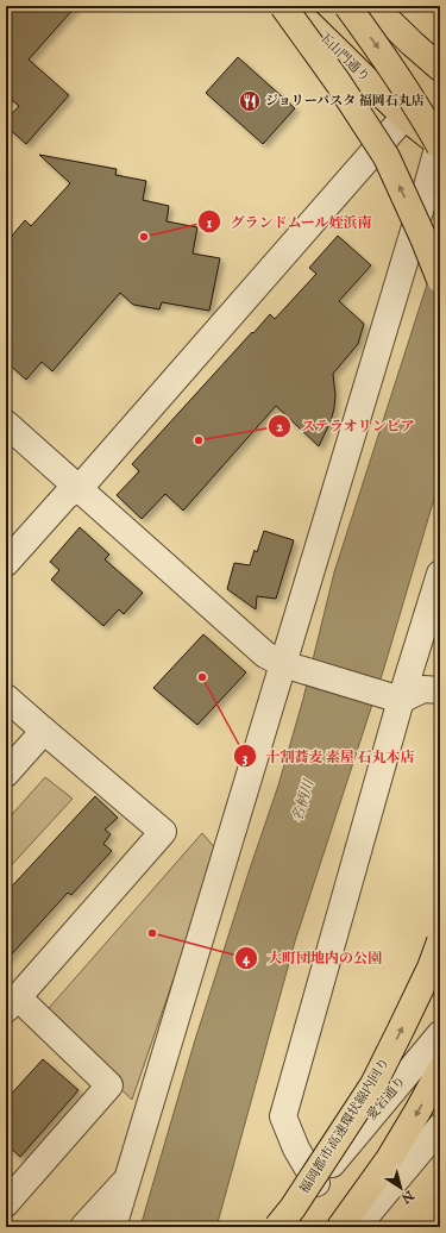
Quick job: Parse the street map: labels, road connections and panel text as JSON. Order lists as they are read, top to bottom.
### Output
{
  "streets": {
    "main road": ["下山門通り", "福岡都市高速環状線内回り"],
    "street": ["愛宕通り"]
  },
  "crossings": [
    ["愛宕通り", "福岡都市高速環状線内回り"]
  ],
  "water": ["名柄川"],
  "places": {
    "restaurant": ["ジョリーパスタ 福岡石丸店"],
    "other": [
      "グランドムール姪浜南",
      "ステラオリンピア",
      "十割蕎麦 素屋 石丸本店",
      "大町団地内の公園"
    ]
  },
  "north": "bottom right"
}
